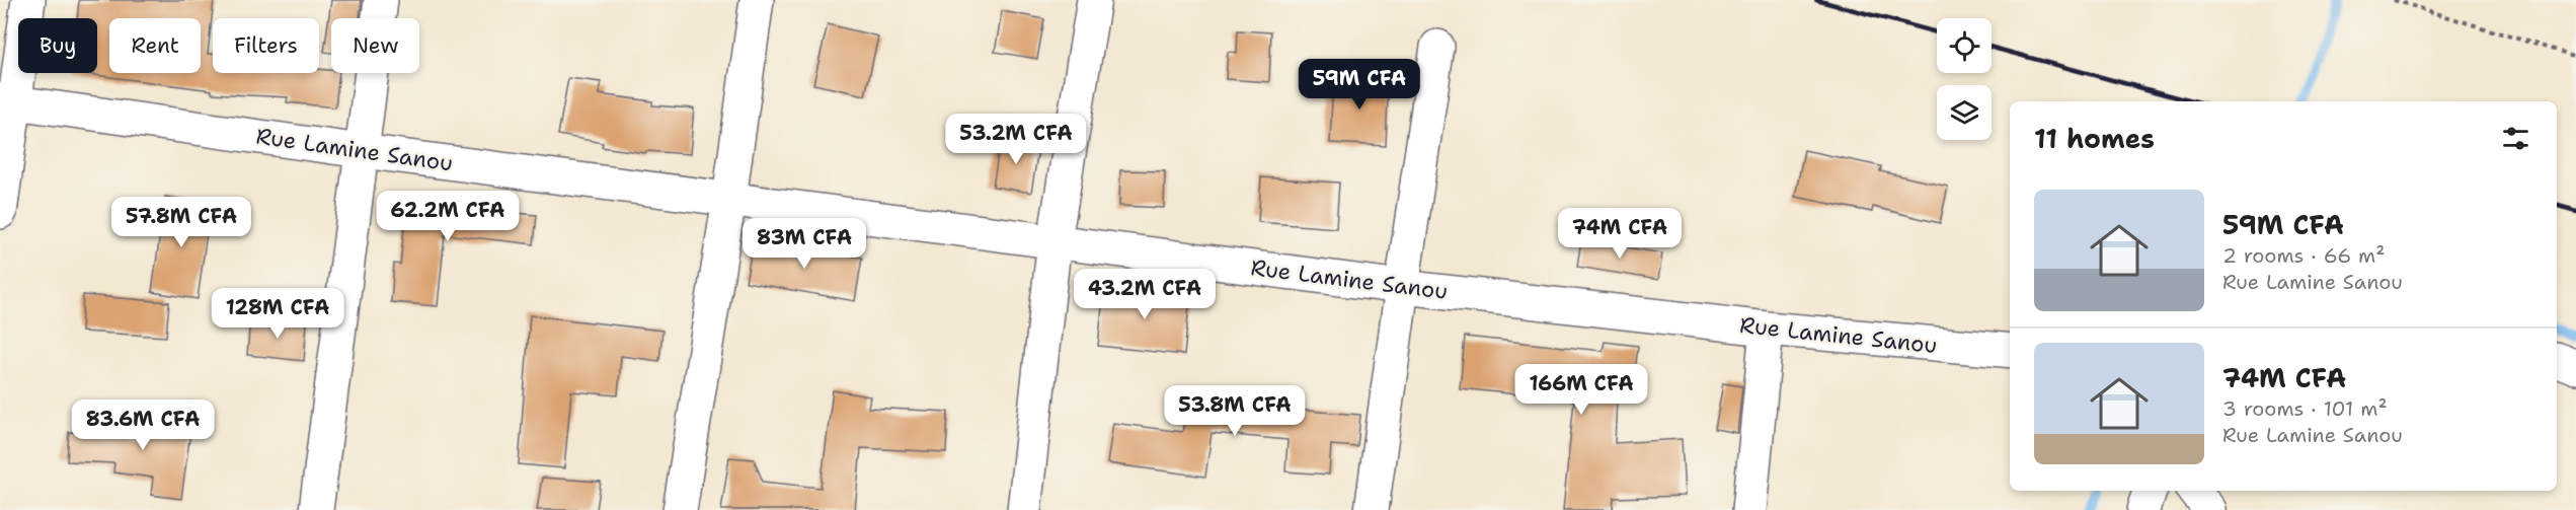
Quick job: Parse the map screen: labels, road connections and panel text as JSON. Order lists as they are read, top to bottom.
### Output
{
  "streets": {
    "street": ["Rue Lamine Sanou"]
  },
  "page": {
    "chip": [
      "Buy",
      "Rent",
      "Filters",
      "New"
    ],
    "price": [
      "59M CFA",
      "53.2M CFA",
      "62.2M CFA",
      "57.8M CFA",
      "74M CFA",
      "83M CFA",
      "43.2M CFA",
      "128M CFA",
      "166M CFA",
      "53.8M CFA",
      "83.6M CFA"
    ],
    "heading": "11 homes",
    "list": [
      {
        "name": "59M CFA",
        "note": "2 rooms · 66 m² · Rue Lamine Sanou"
      },
      {
        "name": "74M CFA",
        "note": "3 rooms · 101 m² · Rue Lamine Sanou"
      }
    ]
  }
}
